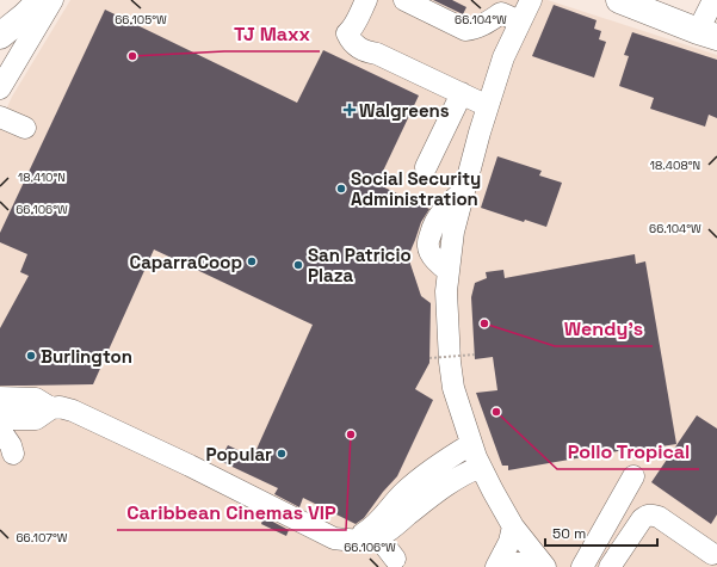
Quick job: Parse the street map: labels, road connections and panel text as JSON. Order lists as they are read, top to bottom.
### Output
{
  "places": {
    "other": [
      "TJ Maxx",
      "Social Security Administration",
      "CaparraCoop",
      "San Patricio Plaza",
      "Wendy's",
      "Burlington",
      "Pollo Tropical",
      "Caribbean Cinemas VIP",
      "Popular"
    ],
    "health": ["Walgreens"]
  },
  "scale_bar": "50 m",
  "coordinates": [
    "66.105°W",
    "66.104°W",
    "18.408°N",
    "18.410°N",
    "66.106°W",
    "66.107°W"
  ]
}
